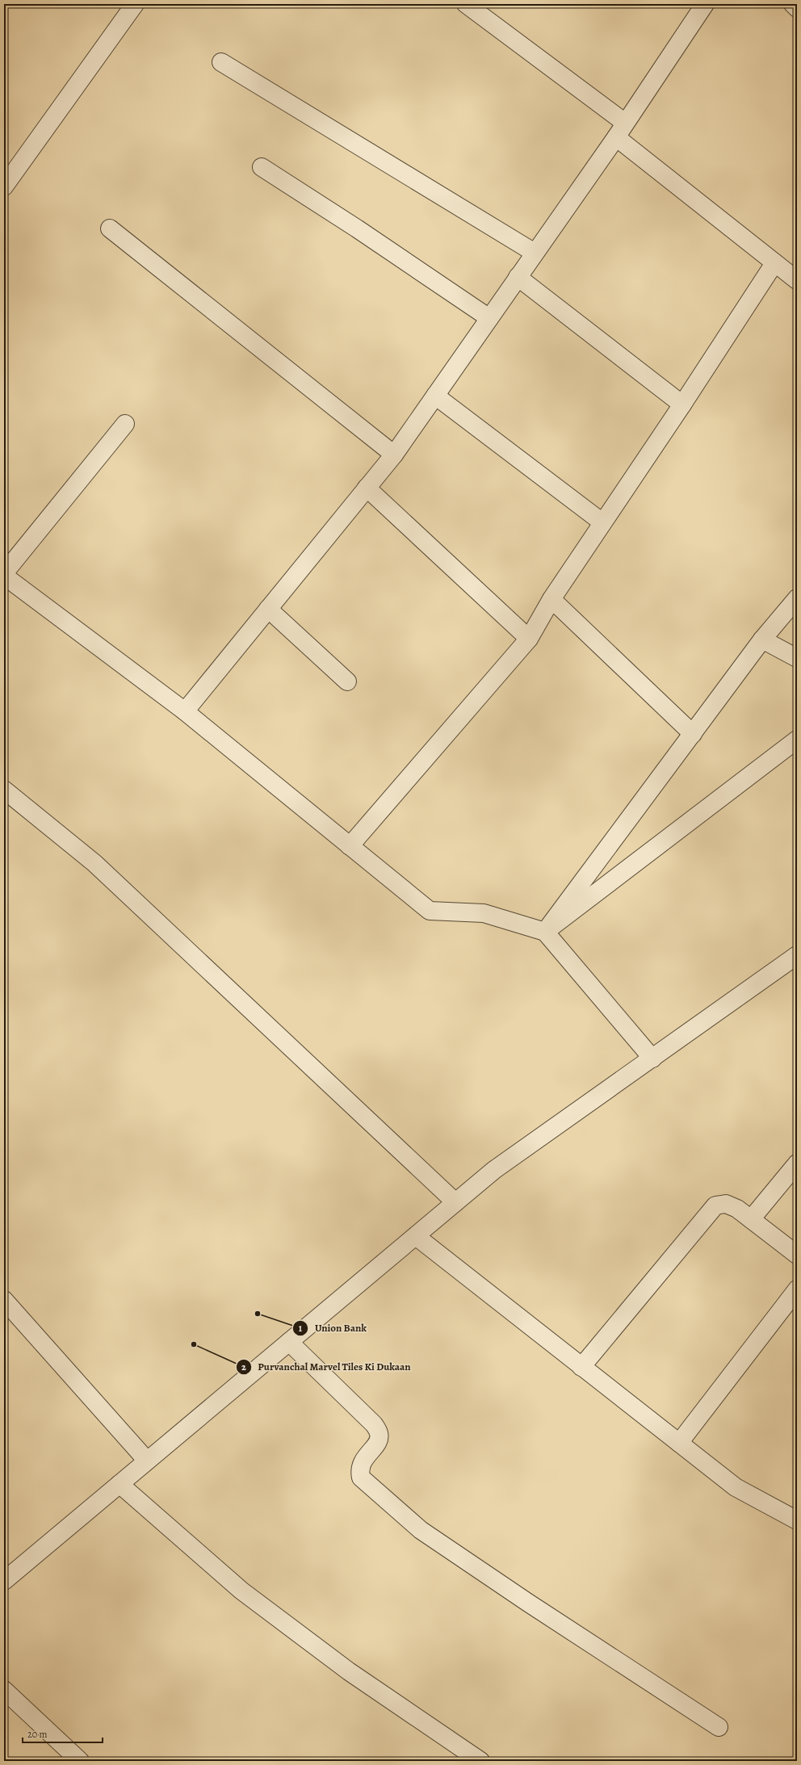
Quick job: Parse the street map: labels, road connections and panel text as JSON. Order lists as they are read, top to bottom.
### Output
{
  "places": ["Union Bank", "Purvanchal Marvel Tiles Ki Dukaan"],
  "scale_bar": "20 m"
}
